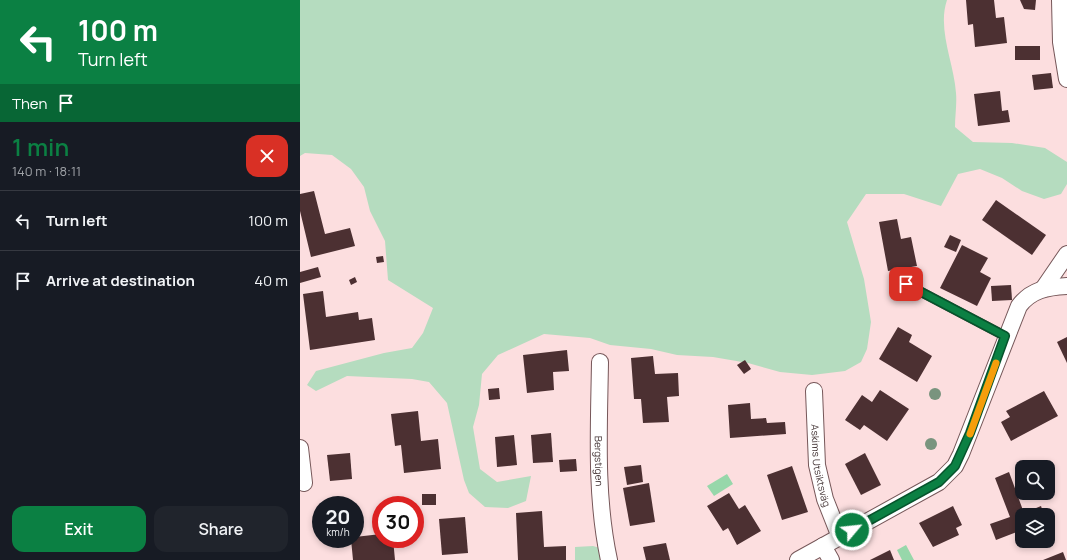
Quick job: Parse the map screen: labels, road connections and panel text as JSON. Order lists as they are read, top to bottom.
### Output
{
  "streets": {
    "street": ["Bergstigen", "Askims Utsiktsväg"]
  },
  "page": {
    "turn": ["100 m", "Turn left"],
    "then": "Then",
    "heading": ["1 min", "140 m · 18:11"],
    "list": [
      {
        "name": "Turn left",
        "value": "100 m"
      },
      {
        "name": "Arrive at destination",
        "value": "40 m"
      }
    ],
    "speed": "20 km/h",
    "limit": "30",
    "buttons": ["Exit", "Share"]
  }
}
